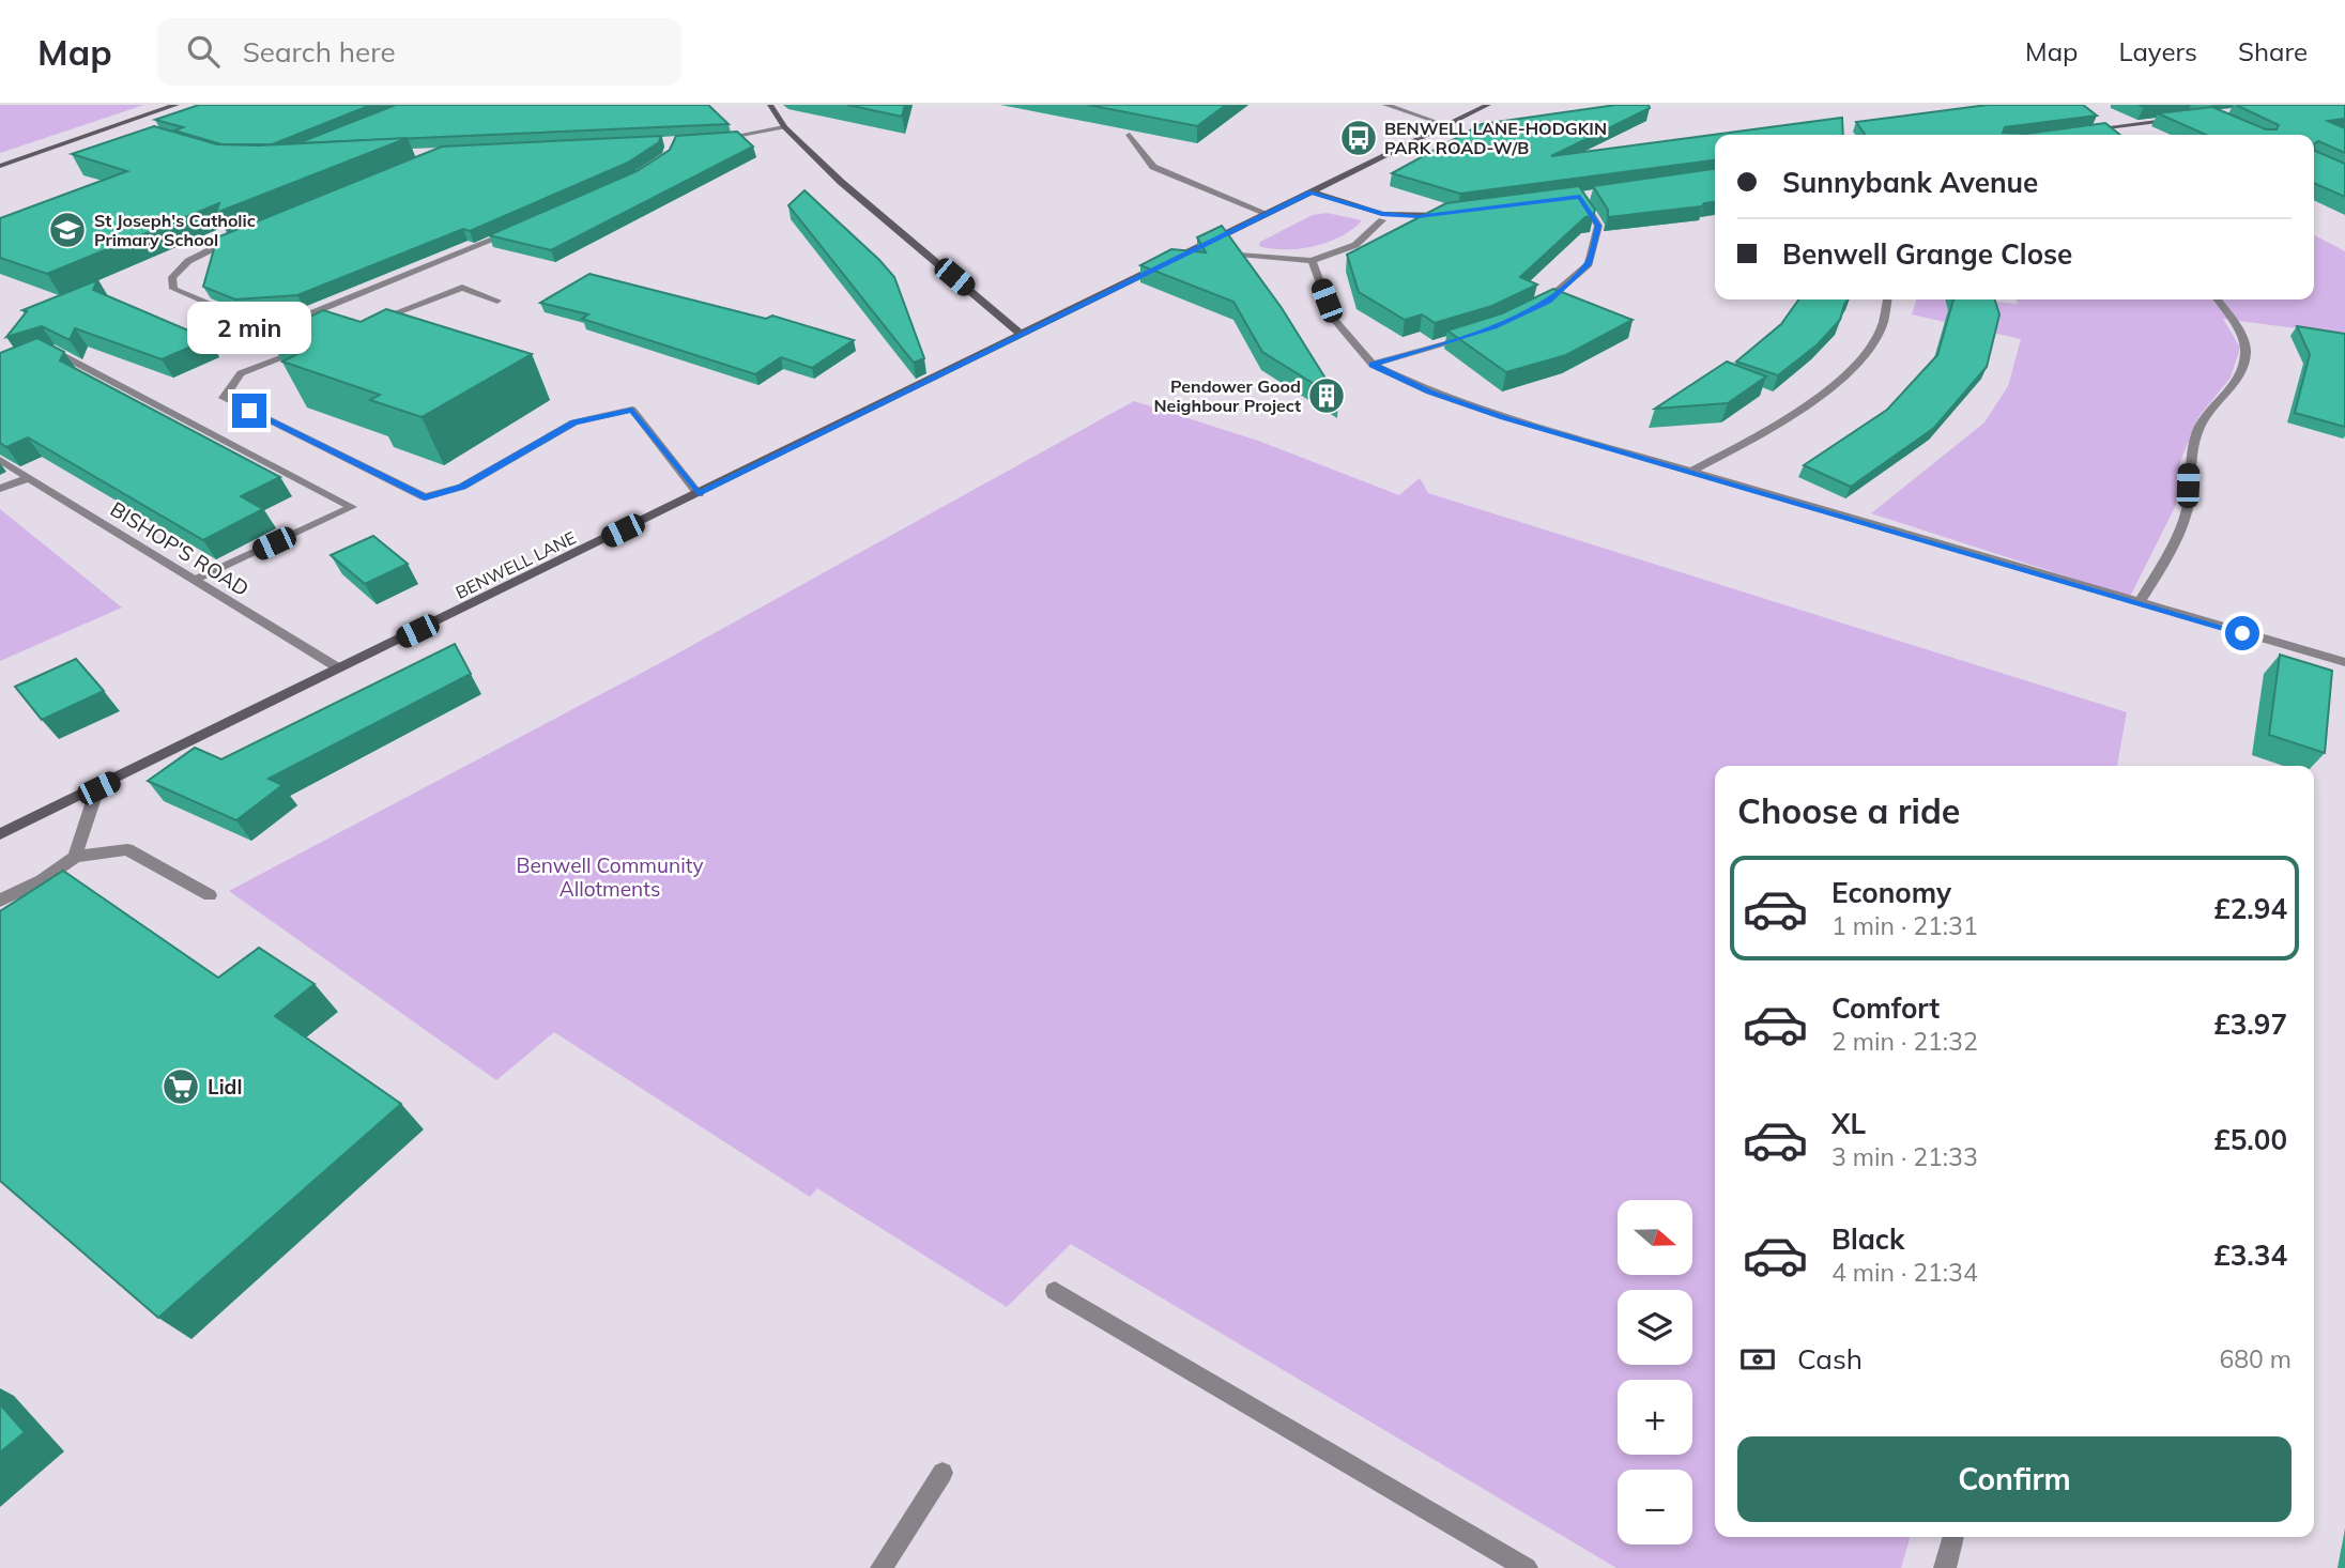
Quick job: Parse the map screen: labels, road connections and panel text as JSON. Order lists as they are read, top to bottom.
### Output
{
  "streets": {
    "main road": ["BENWELL LANE"],
    "street": ["BISHOP'S ROAD"]
  },
  "crossings": [
    ["BISHOP'S ROAD", "BENWELL LANE"]
  ],
  "parks": ["Benwell Community Allotments"],
  "places": {
    "bus stop": ["BENWELL LANE-HODGKIN PARK ROAD-W/B"],
    "school or university": ["St Joseph's Catholic Primary School"],
    "building": ["Pendower Good Neighbour Project"],
    "supermarket": ["Lidl"]
  },
  "north": "right",
  "page": {
    "header": "Map",
    "search": "Search here",
    "nav": ["Map", "Layers", "Share"],
    "banner": ["Sunnybank Avenue", "Benwell Grange Close"],
    "bubble": "2 min",
    "heading": "Choose a ride",
    "list": [
      {
        "name": "Economy",
        "note": "1 min · 21:31",
        "value": "£2.94"
      },
      {
        "name": "Comfort",
        "note": "2 min · 21:32",
        "value": "£3.97"
      },
      {
        "name": "XL",
        "note": "3 min · 21:33",
        "value": "£5.00"
      },
      {
        "name": "Black",
        "note": "4 min · 21:34",
        "value": "£3.34"
      }
    ],
    "map_buttons": ["+", "−"],
    "pay": ["Cash", "680 m"],
    "buttons": "Confirm"
  }
}
